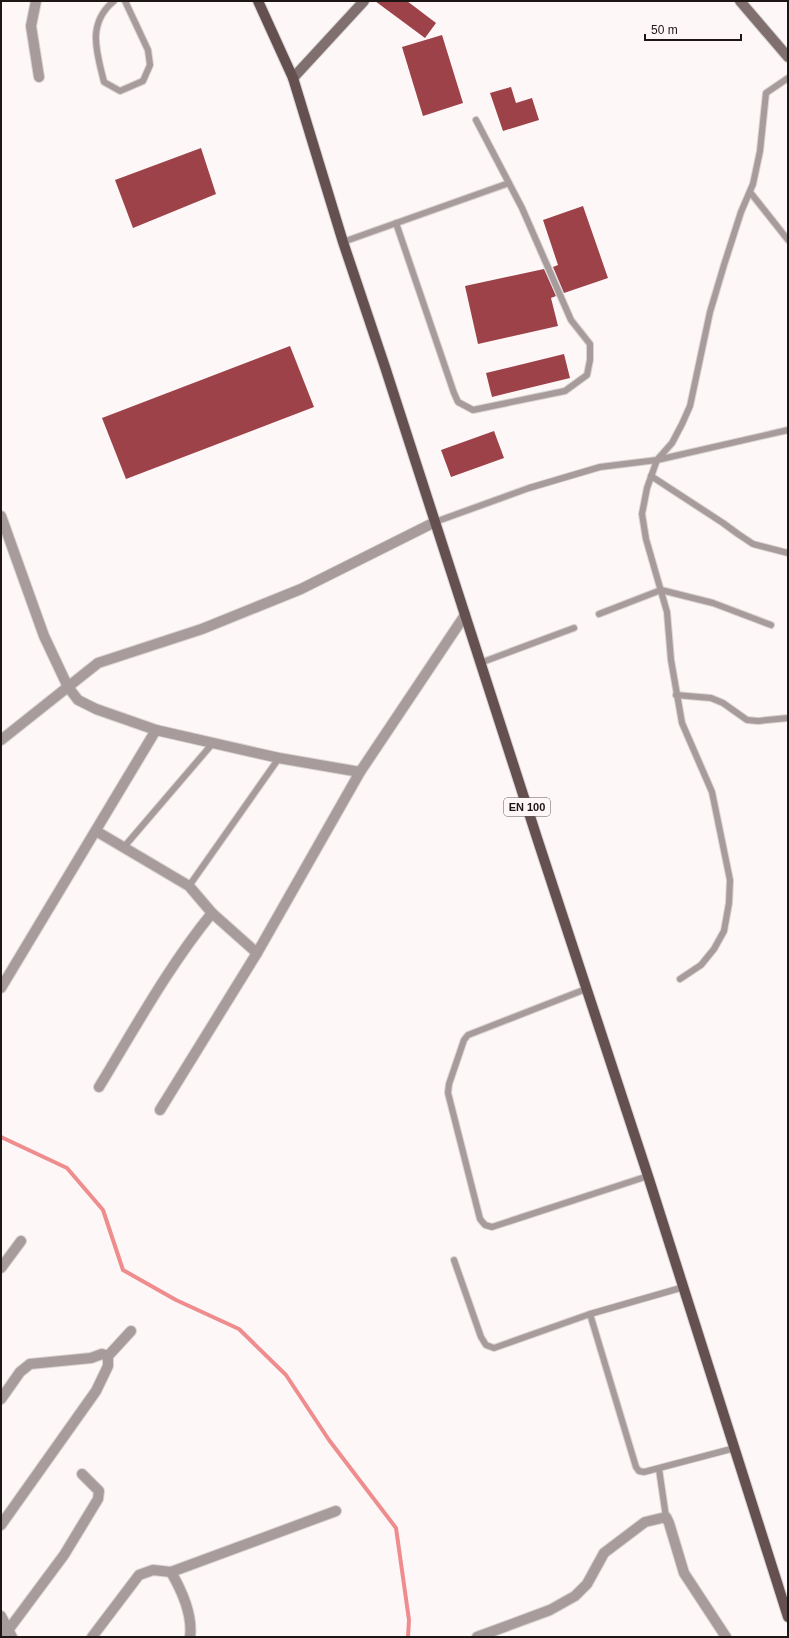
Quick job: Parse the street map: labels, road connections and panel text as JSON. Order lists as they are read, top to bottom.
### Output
{
  "streets": {
    "main road": ["EN 100"]
  },
  "scale_bar": "50 m"
}
